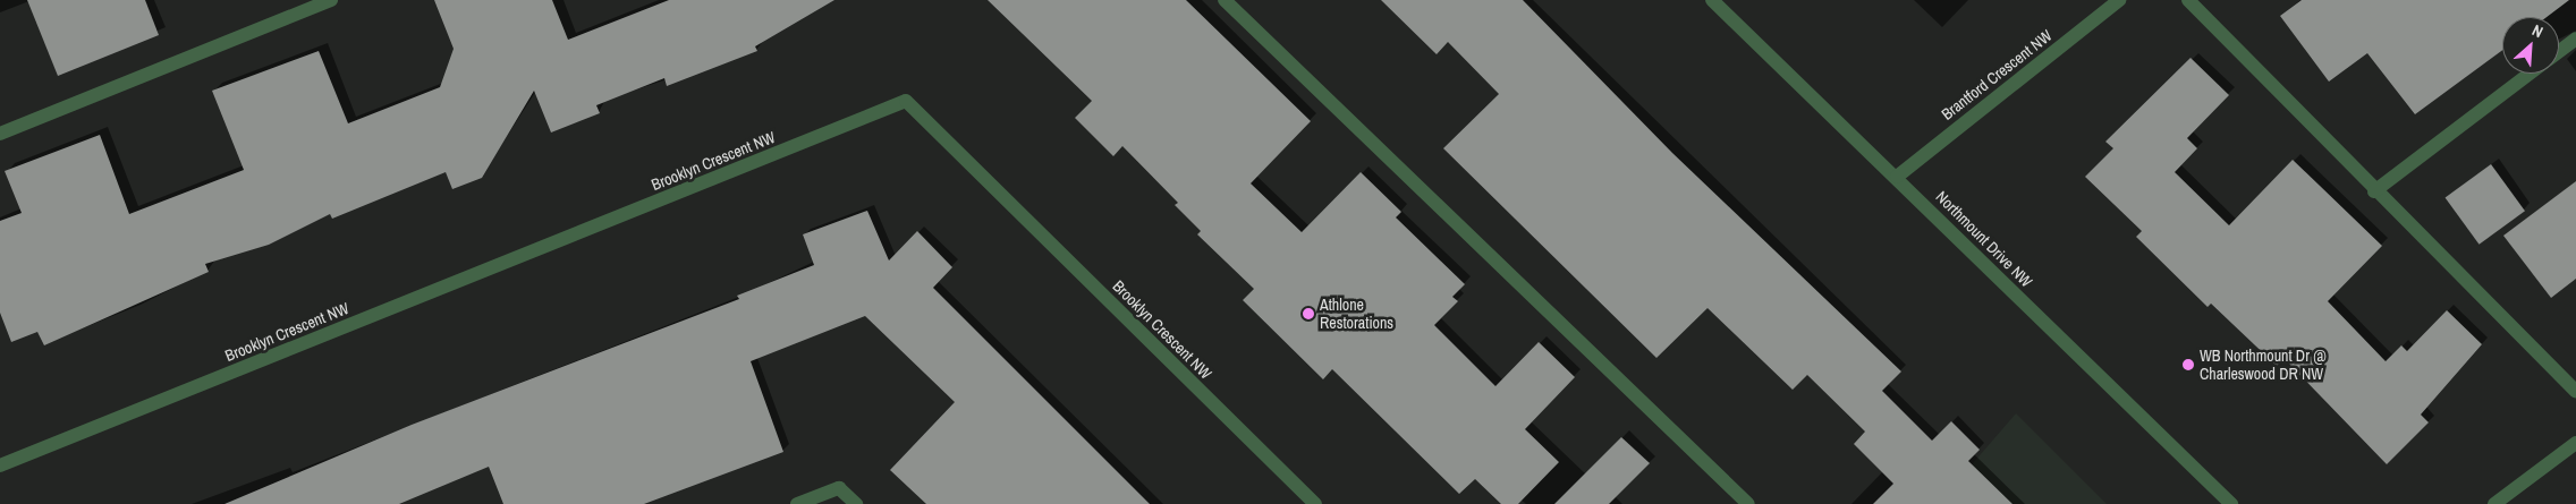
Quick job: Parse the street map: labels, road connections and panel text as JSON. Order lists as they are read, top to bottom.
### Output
{
  "streets": {
    "street": ["Brantford Crescent NW", "Brooklyn Crescent NW", "Northmount Drive NW"]
  },
  "crossings": [
    ["Brantford Crescent NW", "Northmount Drive NW"]
  ],
  "places": ["Athlone Restorations", "WB Northmount Dr @ Charleswood DR NW"],
  "north": "top right"
}
